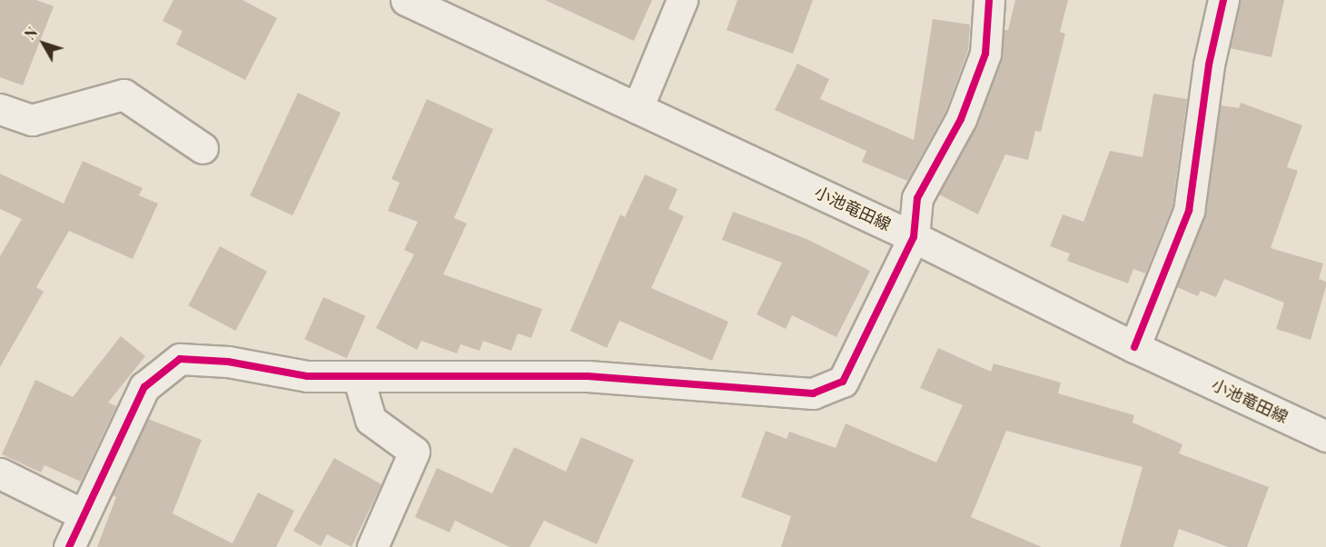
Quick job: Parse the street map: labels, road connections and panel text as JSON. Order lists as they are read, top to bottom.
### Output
{
  "streets": {
    "street": ["小池竜田線"]
  },
  "north": "top left"
}
